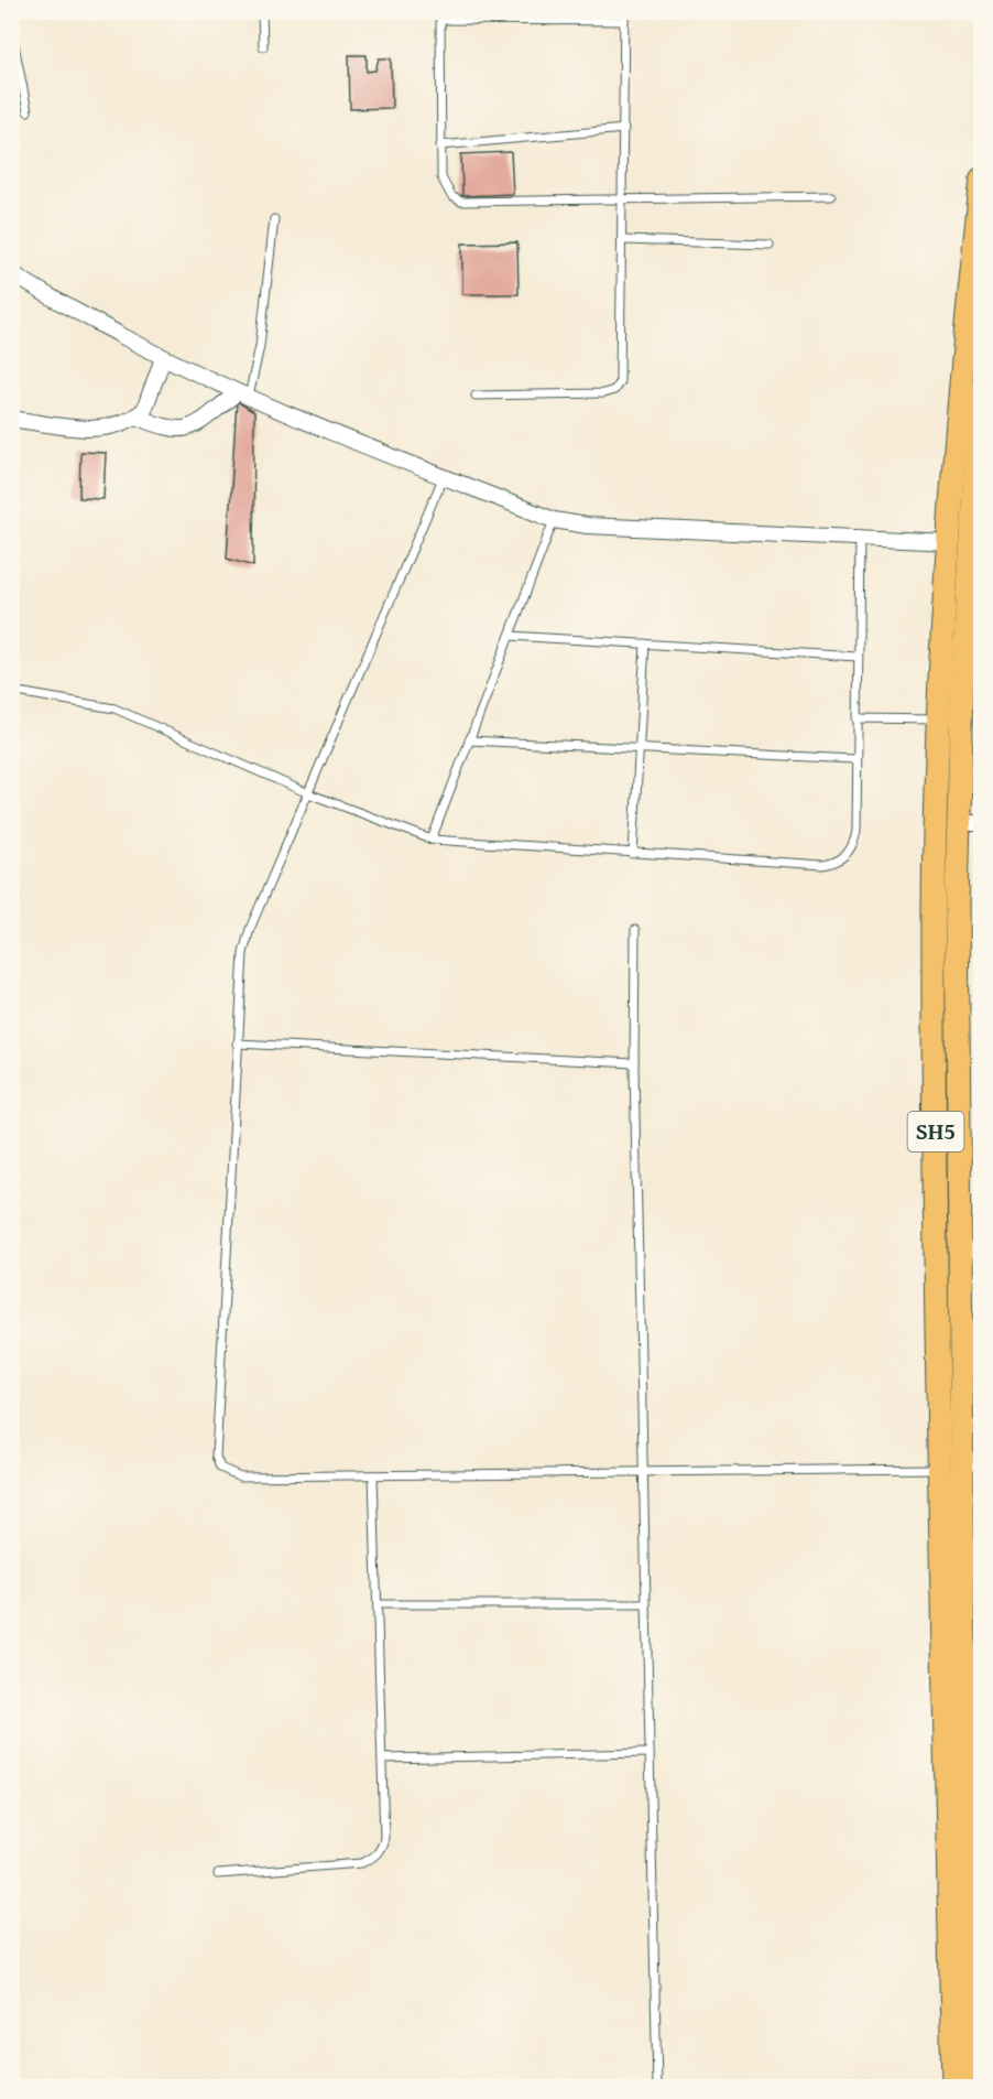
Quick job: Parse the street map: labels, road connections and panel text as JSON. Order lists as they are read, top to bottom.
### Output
{
  "streets": {
    "main road": ["SH5"]
  }
}
